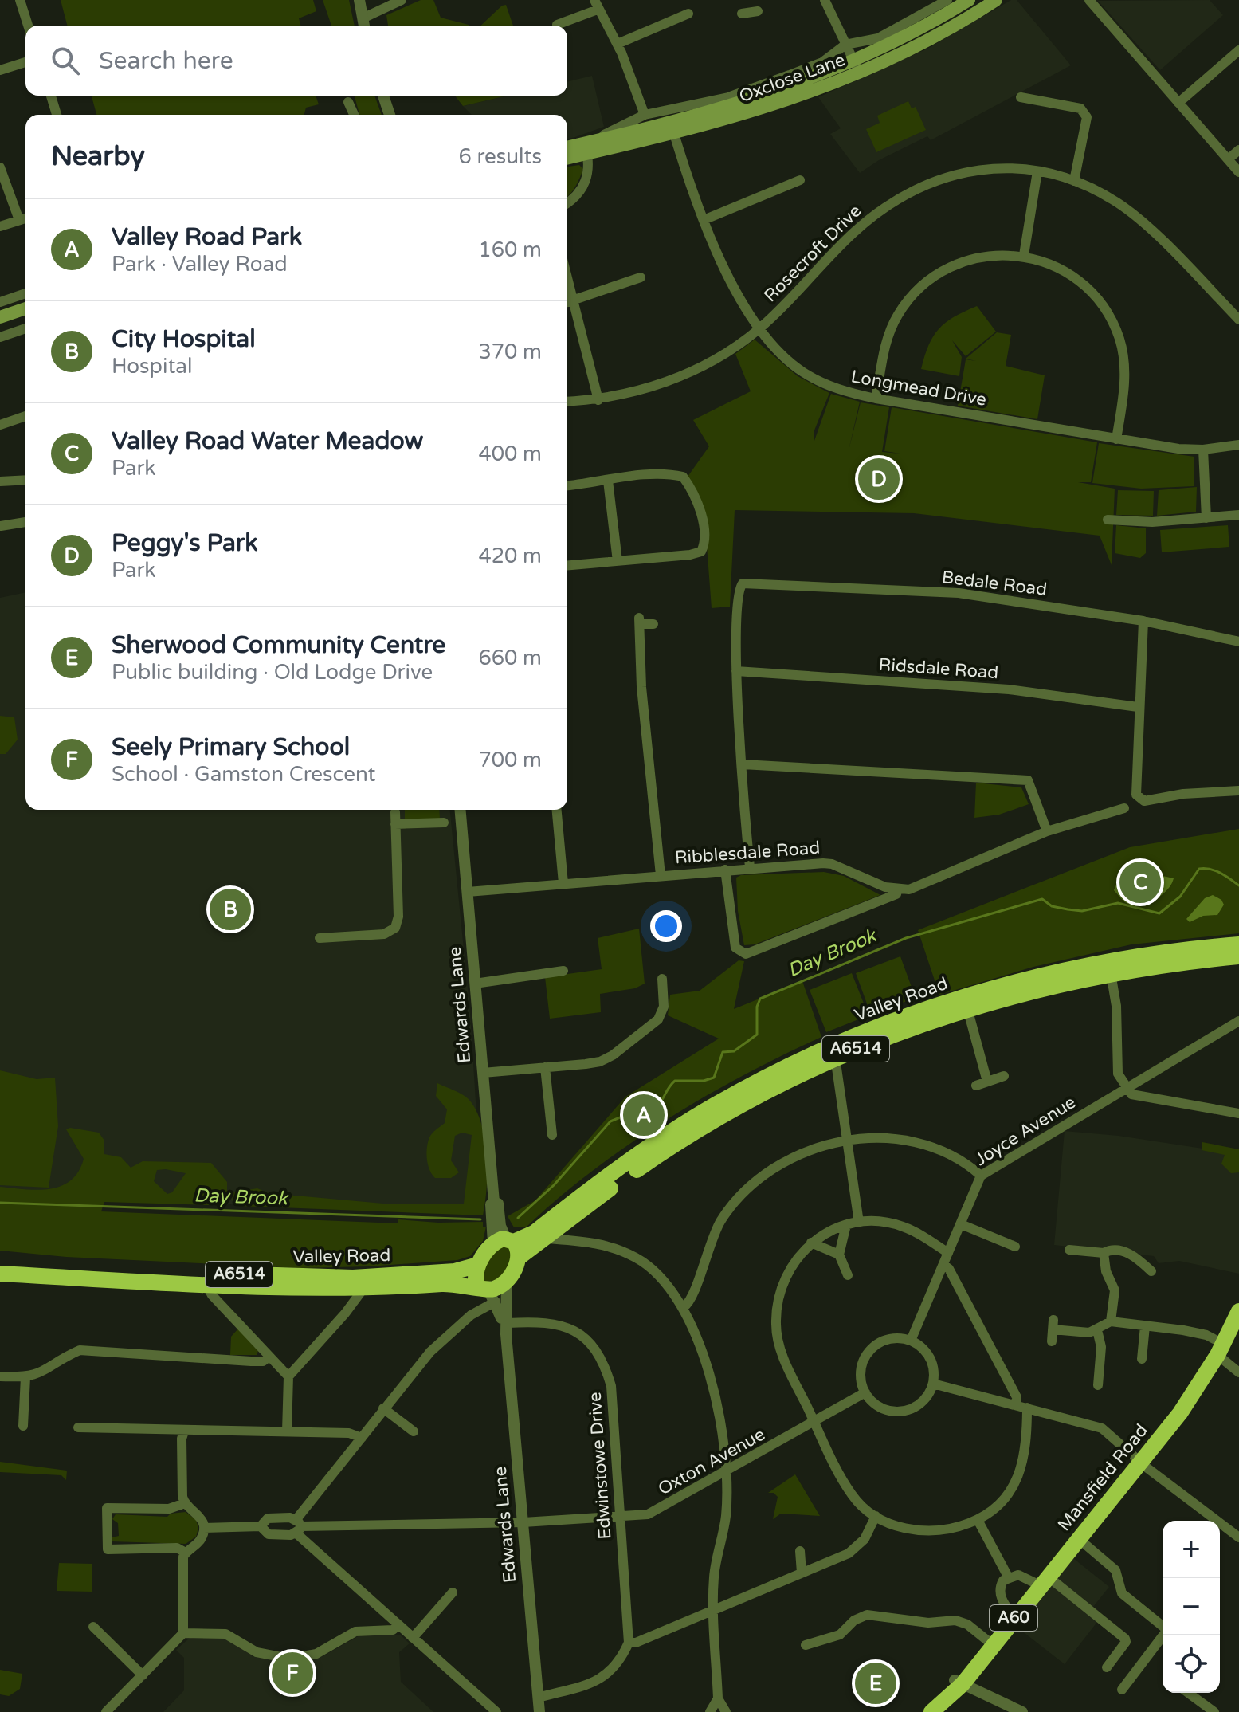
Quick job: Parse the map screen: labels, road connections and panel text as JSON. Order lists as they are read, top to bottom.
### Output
{
  "streets": {
    "highway": [
      "Valley Road",
      "A6514",
      "Mansfield Road",
      "A60"
    ],
    "main road": ["Oxclose Lane"],
    "street": [
      "Rosecroft Drive",
      "Longmead Drive",
      "Bedale Road",
      "Ridsdale Road",
      "Ribblesdale Road",
      "Edwards Lane",
      "Joyce Avenue",
      "Oxton Avenue",
      "Edwinstowe Drive"
    ]
  },
  "crossings": [
    ["Oxclose Lane", "Longmead Drive"],
    ["Rosecroft Drive", "Longmead Drive"],
    ["Bedale Road", "Ridsdale Road"],
    ["Ribblesdale Road", "Edwards Lane"],
    ["Valley Road", "Edwards Lane"],
    ["Valley Road", "A6514"],
    ["Edwards Lane", "A6514"],
    ["Edwards Lane", "Oxton Avenue"],
    ["Edwards Lane", "Edwinstowe Drive"],
    ["Joyce Avenue", "Oxton Avenue"],
    ["Oxton Avenue", "Edwinstowe Drive"]
  ],
  "water": ["Day Brook"],
  "page": {
    "search": "Search here",
    "heading": ["Nearby", "6 results"],
    "list": [
      {
        "mark": "A",
        "name": "Valley Road Park",
        "note": "Park · Valley Road",
        "value": "160 m"
      },
      {
        "mark": "B",
        "name": "City Hospital",
        "note": "Hospital",
        "value": "370 m"
      },
      {
        "mark": "C",
        "name": "Valley Road Water Meadow",
        "note": "Park",
        "value": "400 m"
      },
      {
        "mark": "D",
        "name": "Peggy's Park",
        "note": "Park",
        "value": "420 m"
      },
      {
        "mark": "E",
        "name": "Sherwood Community Centre",
        "note": "Public building · Old Lodge Drive",
        "value": "660 m"
      },
      {
        "mark": "F",
        "name": "Seely Primary School",
        "note": "School · Gamston Crescent",
        "value": "700 m"
      }
    ],
    "pins": [
      "D",
      "C",
      "B",
      "A",
      "F",
      "E"
    ],
    "map_buttons": ["+", "−"]
  }
}
